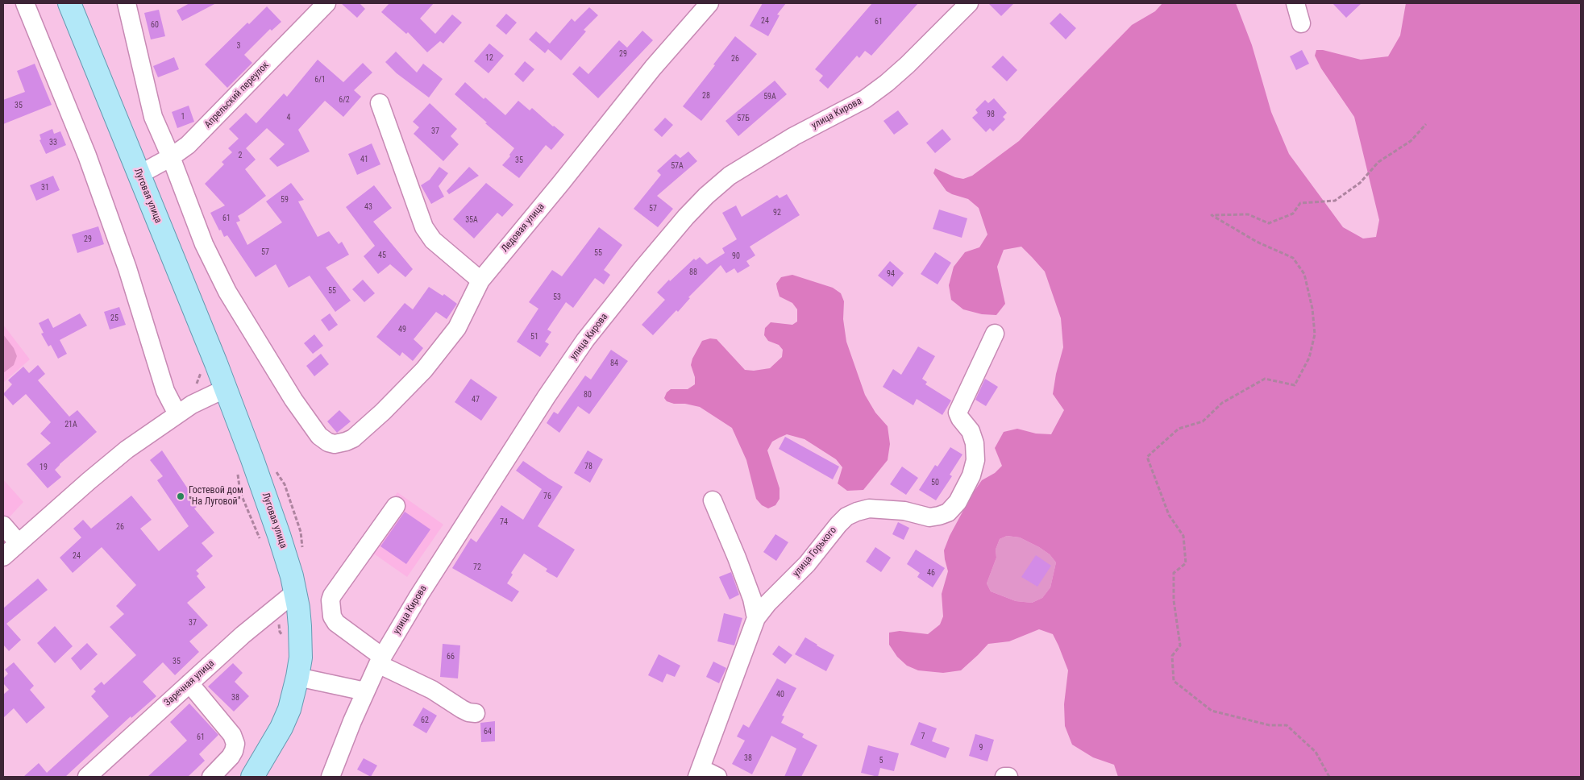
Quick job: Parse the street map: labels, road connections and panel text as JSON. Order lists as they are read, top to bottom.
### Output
{
  "streets": {
    "main road": ["Луговая улица"],
    "street": [
      "Апрельский переулок",
      "улица Кирова",
      "Ледовая улица",
      "улица Горького",
      "Заречная улица"
    ]
  },
  "crossings": [
    ["Апрельский переулок", "Луговая улица"],
    ["Апрельский переулок", "Ледовая улица"],
    ["Луговая улица", "Заречная улица"]
  ],
  "places": ["Гостевой дом \"На Луговой\""],
  "house_numbers": [
    "24",
    "61",
    "60",
    "3",
    "29",
    "12",
    "26",
    "6/1",
    "28",
    "59А",
    "6/2",
    "35",
    "98",
    "1",
    "4",
    "57Б",
    "37",
    "33",
    "2",
    "41",
    "35",
    "57А",
    "31",
    "59",
    "43",
    "57",
    "92",
    "61",
    "35А",
    "29",
    "57",
    "55",
    "45",
    "90",
    "88",
    "94",
    "55",
    "53",
    "25",
    "49",
    "51",
    "84",
    "80",
    "47",
    "21А",
    "78",
    "19",
    "50",
    "76",
    "74",
    "26",
    "24",
    "72",
    "46",
    "37",
    "66",
    "35",
    "40",
    "38",
    "62",
    "64",
    "7",
    "61",
    "9",
    "38",
    "5"
  ]
}
